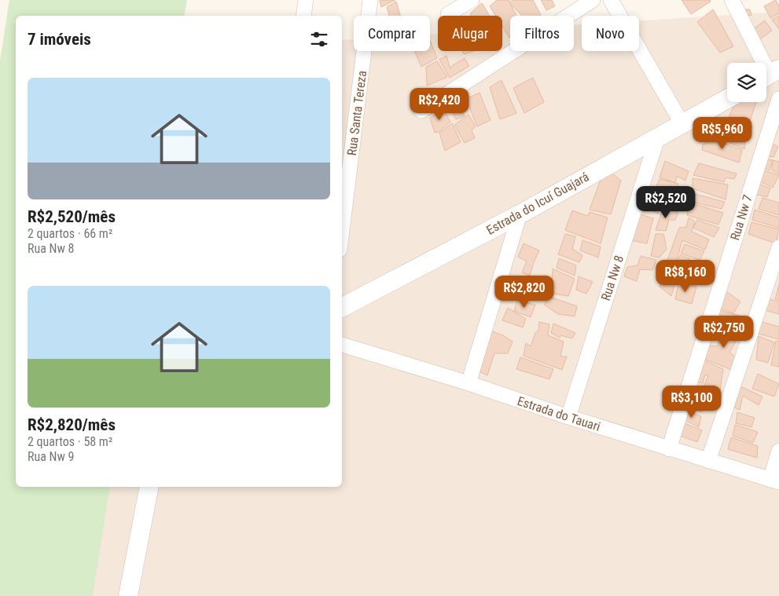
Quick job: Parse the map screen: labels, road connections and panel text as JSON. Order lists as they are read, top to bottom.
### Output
{
  "streets": {
    "street": [
      "Rua Santa Tereza",
      "Estrada do Icuí Guajará",
      "Rua Nw 7",
      "Rua Nw 8",
      "Estrada do Tauari"
    ]
  },
  "crossings": [
    ["Estrada do Icuí Guajará", "Rua Nw 8"],
    ["Rua Nw 7", "Estrada do Tauari"],
    ["Rua Nw 8", "Estrada do Tauari"]
  ],
  "page": {
    "chip": [
      "Comprar",
      "Alugar",
      "Filtros",
      "Novo"
    ],
    "heading": "7 imóveis",
    "list": [
      {
        "name": "R$2,520/mês",
        "note": "2 quartos · 66 m² · Rua Nw 8"
      },
      {
        "name": "R$2,820/mês",
        "note": "2 quartos · 58 m² · Rua Nw 9"
      }
    ],
    "price": [
      "R$2,420",
      "R$5,960",
      "R$2,520",
      "R$8,160",
      "R$2,820",
      "R$2,750",
      "R$3,100"
    ]
  }
}
